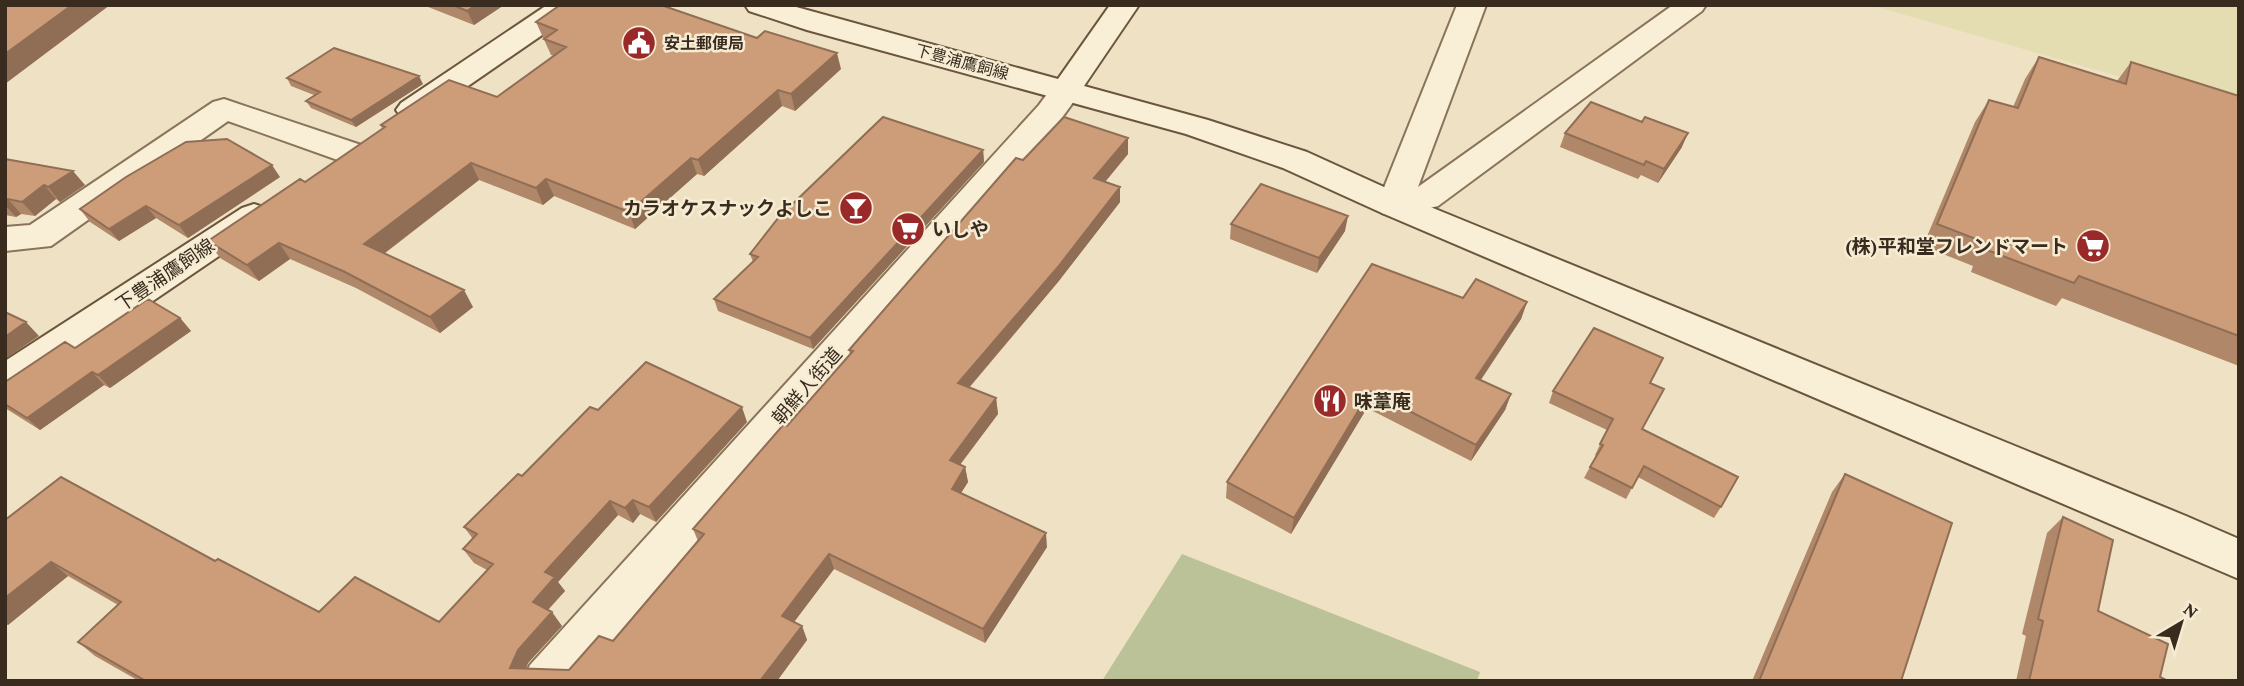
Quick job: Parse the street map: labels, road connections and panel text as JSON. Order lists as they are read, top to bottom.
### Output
{
  "streets": {
    "main road": ["下豊浦鷹飼線", "朝鮮人街道"]
  },
  "crossings": [
    ["下豊浦鷹飼線", "朝鮮人街道"]
  ],
  "places": {
    "public building": ["安土郵便局"],
    "bar": ["カラオケスナックよしこ"],
    "supermarket": ["いしや", "(株)平和堂フレンドマート"],
    "restaurant": ["味葦庵"]
  },
  "north": "top right"
}
